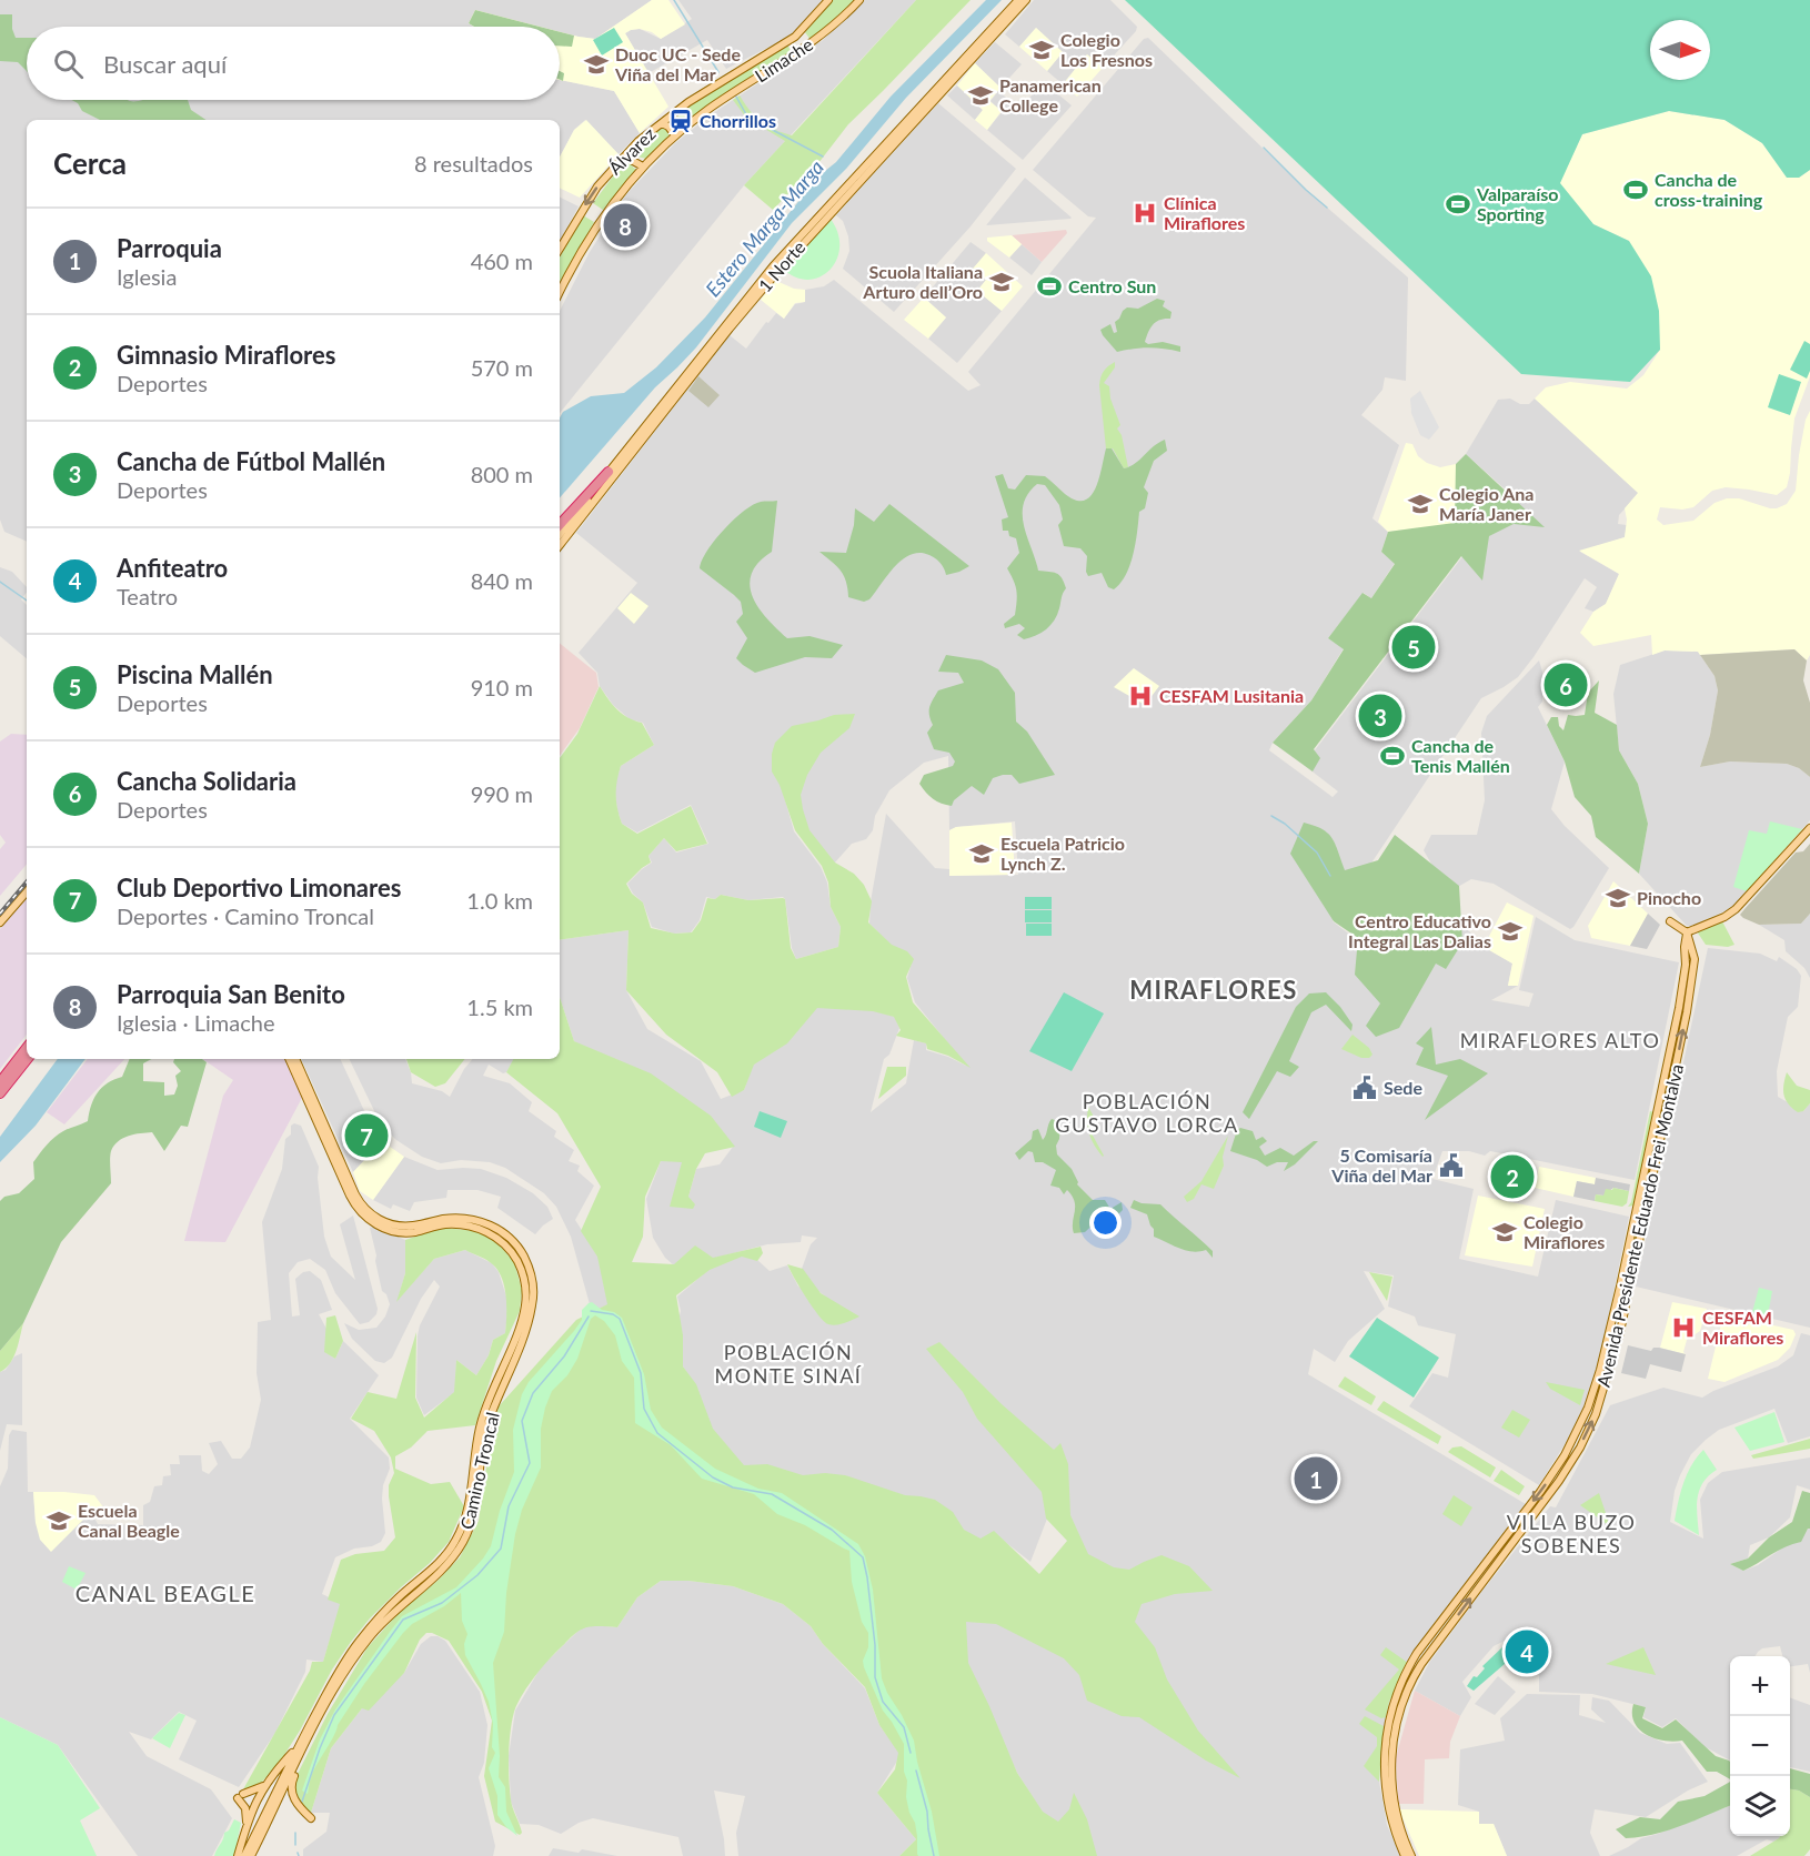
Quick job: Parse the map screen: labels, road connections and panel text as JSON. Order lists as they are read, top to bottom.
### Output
{
  "streets": {
    "main road": [
      "Limache",
      "Álvarez",
      "1 Norte",
      "Avenida Presidente Eduardo Frei Montalva",
      "Camino Troncal"
    ]
  },
  "districts": [
    "MIRAFLORES",
    "MIRAFLORES ALTO",
    "POBLACIÓN GUSTAVO LORCA",
    "POBLACIÓN MONTE SINAÍ",
    "VILLA BUZO SOBENES",
    "CANAL BEAGLE"
  ],
  "water": ["Estero Marga-Marga"],
  "places": {
    "school or university": [
      "Colegio Los Fresnos",
      "Duoc UC - Sede Viña del Mar",
      "Panamerican College",
      "Scuola Italiana Arturo dell’Oro",
      "Colegio Ana María Janer",
      "Escuela Patricio Lynch Z.",
      "Pinocho",
      "Centro Educativo Integral Las Dalias",
      "Colegio Miraflores",
      "Escuela Canal Beagle"
    ],
    "station": ["Chorrillos"],
    "sports": [
      "Cancha de cross-training",
      "Valparaíso Sporting",
      "Centro Sun",
      "Cancha de Tenis Mallén"
    ],
    "hospital": ["Clínica Miraflores", "CESFAM Lusitania", "CESFAM Miraflores"],
    "public building": ["Sede", "5 Comisaría Viña del Mar"]
  },
  "north": "right",
  "page": {
    "search": "Buscar aquí",
    "heading": ["Cerca", "8 resultados"],
    "pins": [
      "8",
      "5",
      "6",
      "3",
      "7",
      "2",
      "1",
      "4"
    ],
    "list": [
      {
        "mark": "1",
        "name": "Parroquia",
        "note": "Iglesia",
        "value": "460 m"
      },
      {
        "mark": "2",
        "name": "Gimnasio Miraflores",
        "note": "Deportes",
        "value": "570 m"
      },
      {
        "mark": "3",
        "name": "Cancha de Fútbol Mallén",
        "note": "Deportes",
        "value": "800 m"
      },
      {
        "mark": "4",
        "name": "Anfiteatro",
        "note": "Teatro",
        "value": "840 m"
      },
      {
        "mark": "5",
        "name": "Piscina Mallén",
        "note": "Deportes",
        "value": "910 m"
      },
      {
        "mark": "6",
        "name": "Cancha Solidaria",
        "note": "Deportes",
        "value": "990 m"
      },
      {
        "mark": "7",
        "name": "Club Deportivo Limonares",
        "note": "Deportes · Camino Troncal",
        "value": "1.0 km"
      },
      {
        "mark": "8",
        "name": "Parroquia San Benito",
        "note": "Iglesia · Limache",
        "value": "1.5 km"
      }
    ],
    "map_buttons": ["+", "−"]
  }
}
